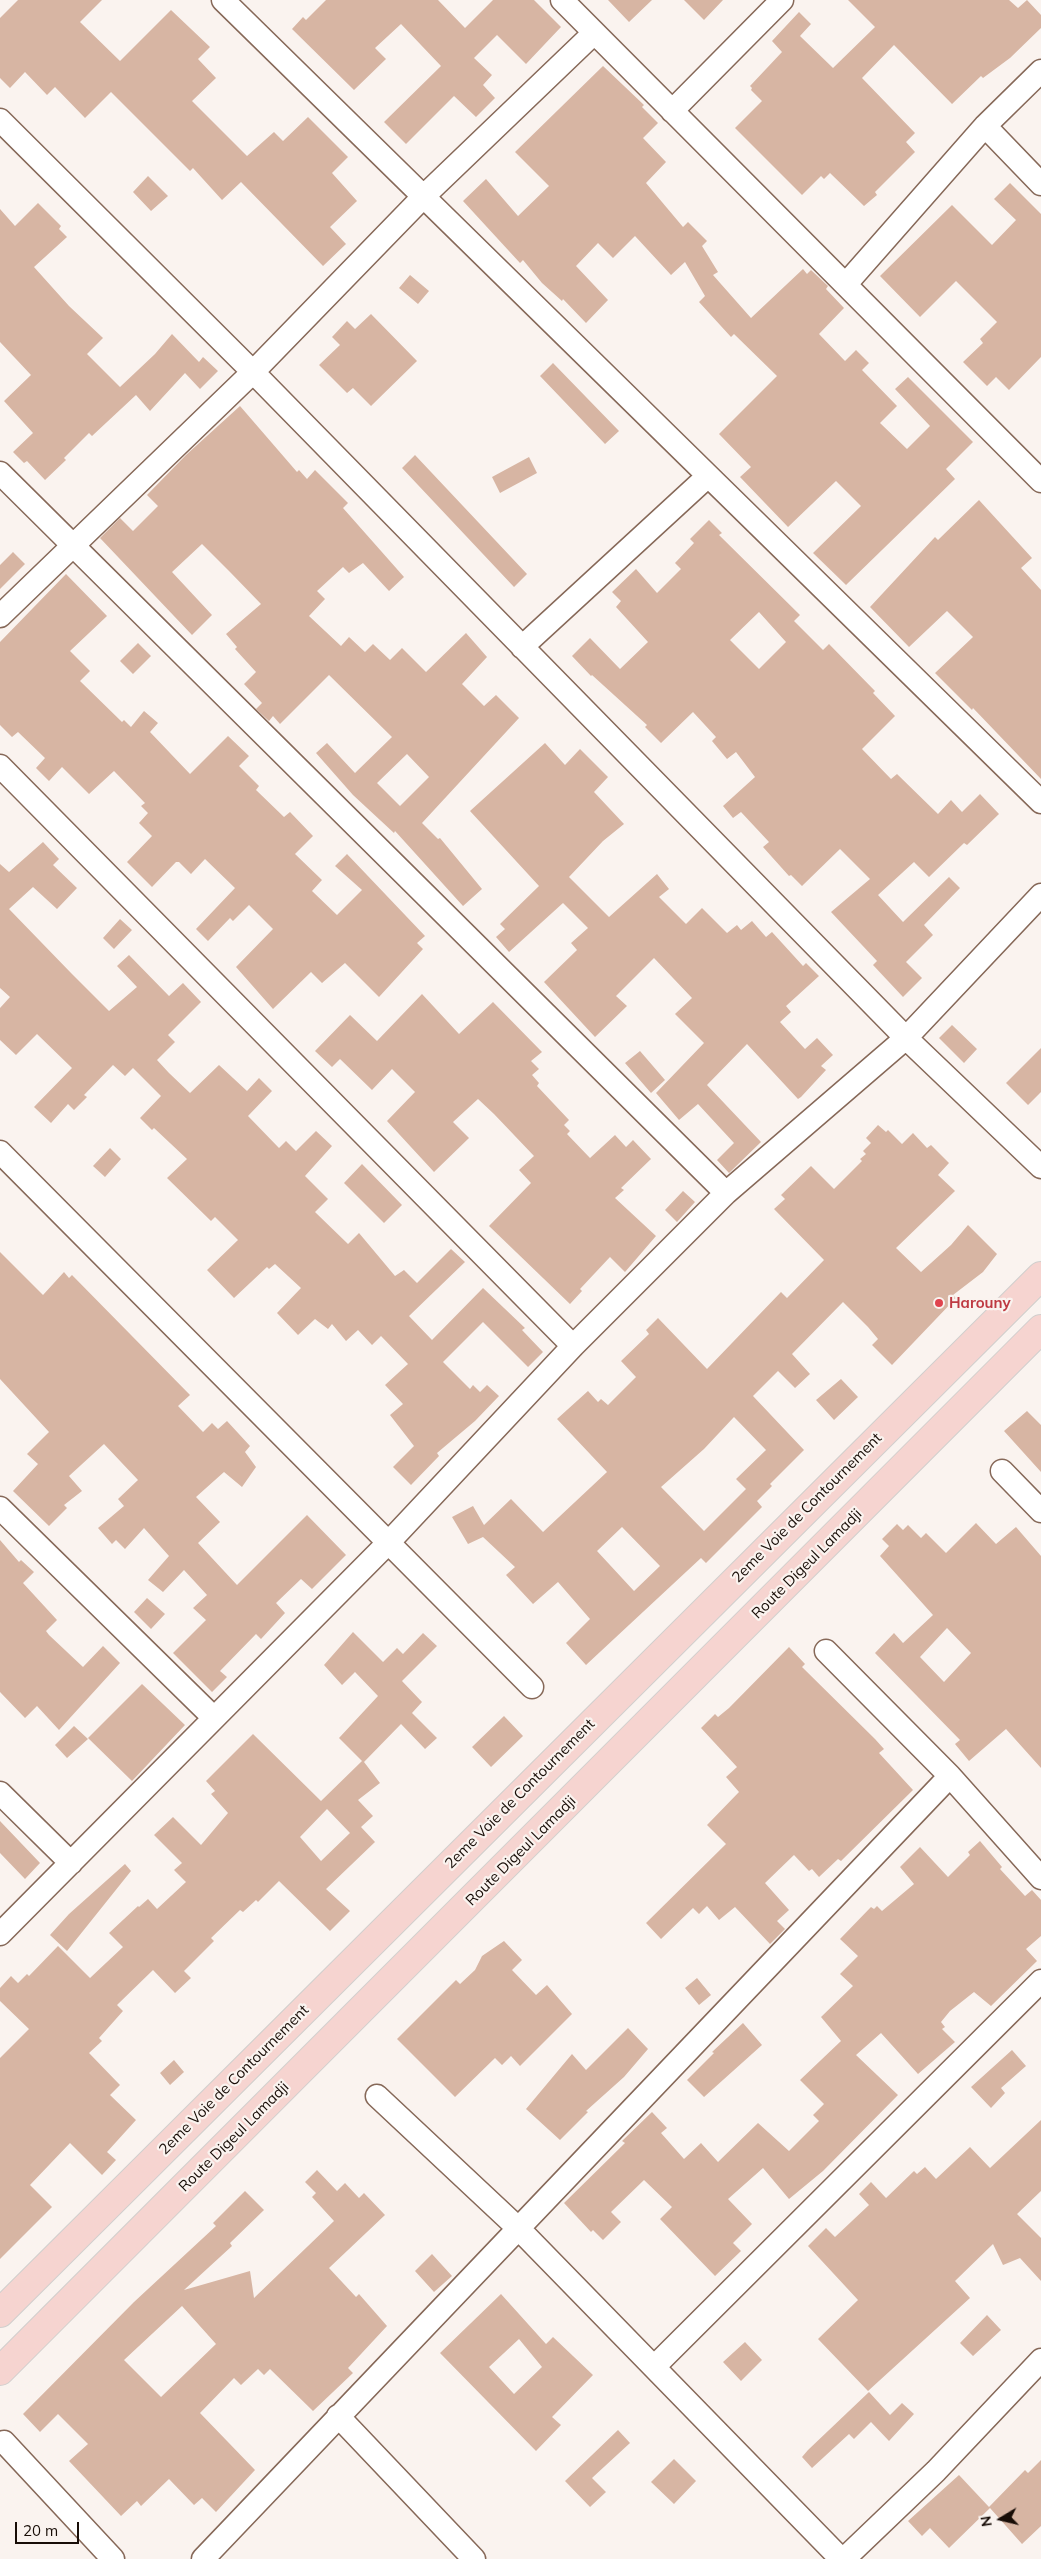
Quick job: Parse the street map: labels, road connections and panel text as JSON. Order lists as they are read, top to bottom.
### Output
{
  "streets": {
    "main road": ["2eme Voie de Contournement", "Route Digeul Lamadji"]
  },
  "places": ["Harouny"],
  "scale_bar": "20 m",
  "north": "left"
}
